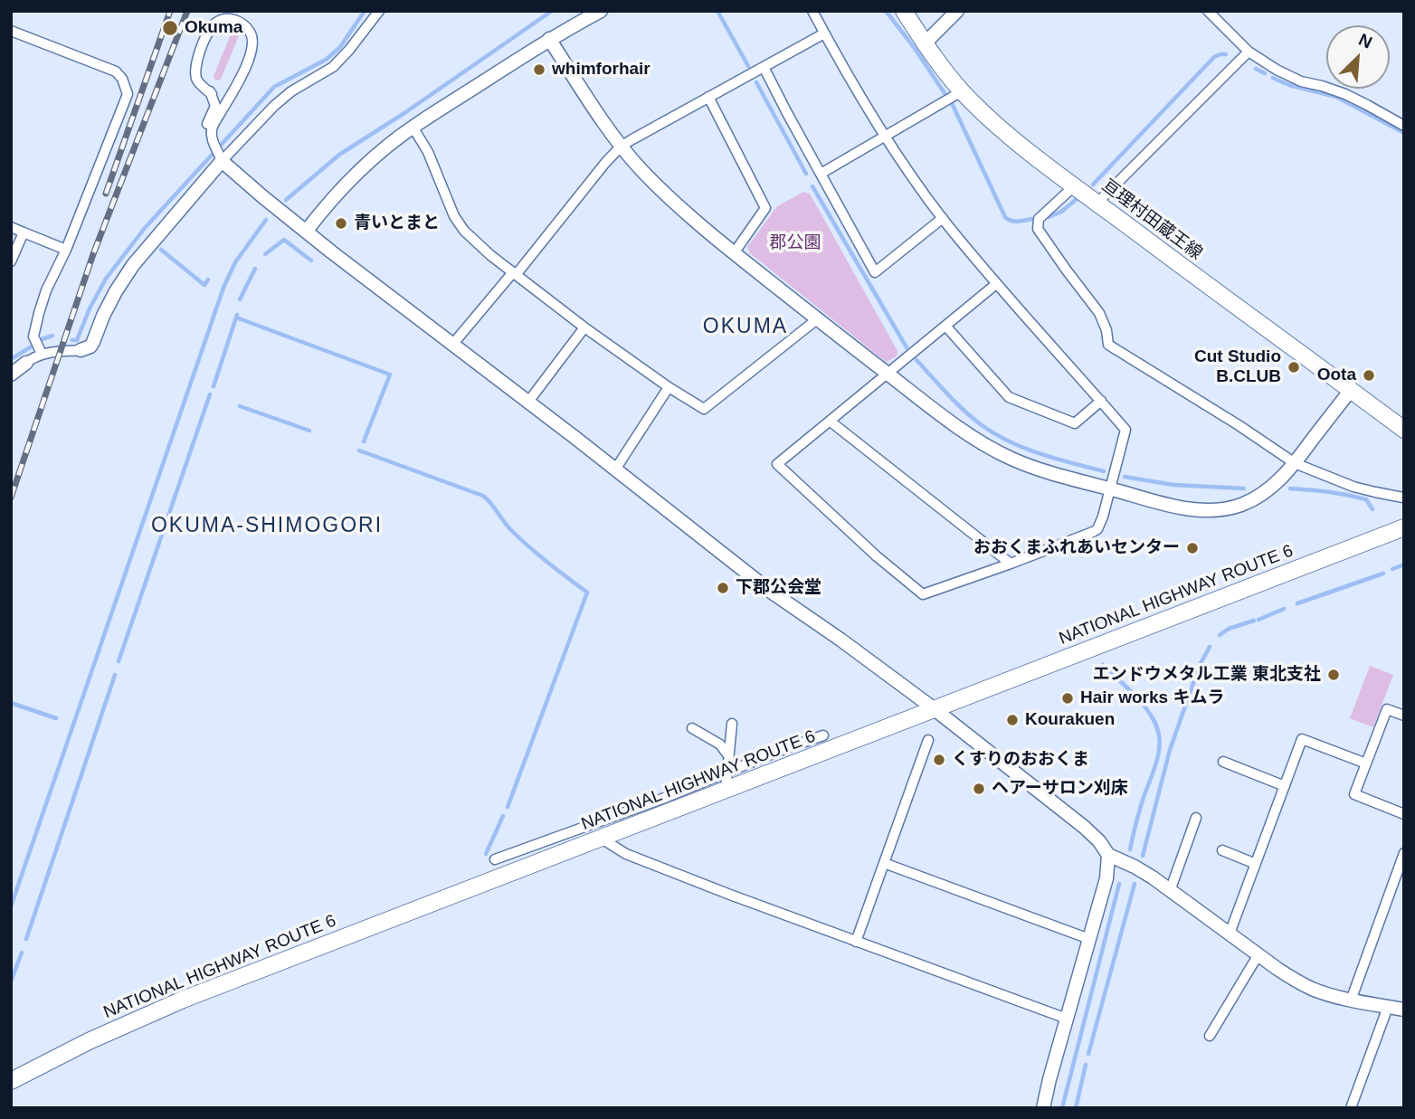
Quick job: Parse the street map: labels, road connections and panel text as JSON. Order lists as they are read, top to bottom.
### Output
{
  "streets": {
    "main road": ["亘理村田蔵王線", "NATIONAL HIGHWAY ROUTE 6"]
  },
  "districts": ["OKUMA", "OKUMA-SHIMOGORI"],
  "parks": ["郡公園"],
  "places": [
    "Okuma",
    "whimforhair",
    "青いとまと",
    "Cut Studio B.CLUB",
    "Oota",
    "おおくまふれあいセンター",
    "下郡公会堂",
    "エンドウメタル工業 東北支社",
    "Hair works キムラ",
    "Kourakuen",
    "くすりのおおくま",
    "ヘアーサロン刈床"
  ],
  "north": "top right"
}
